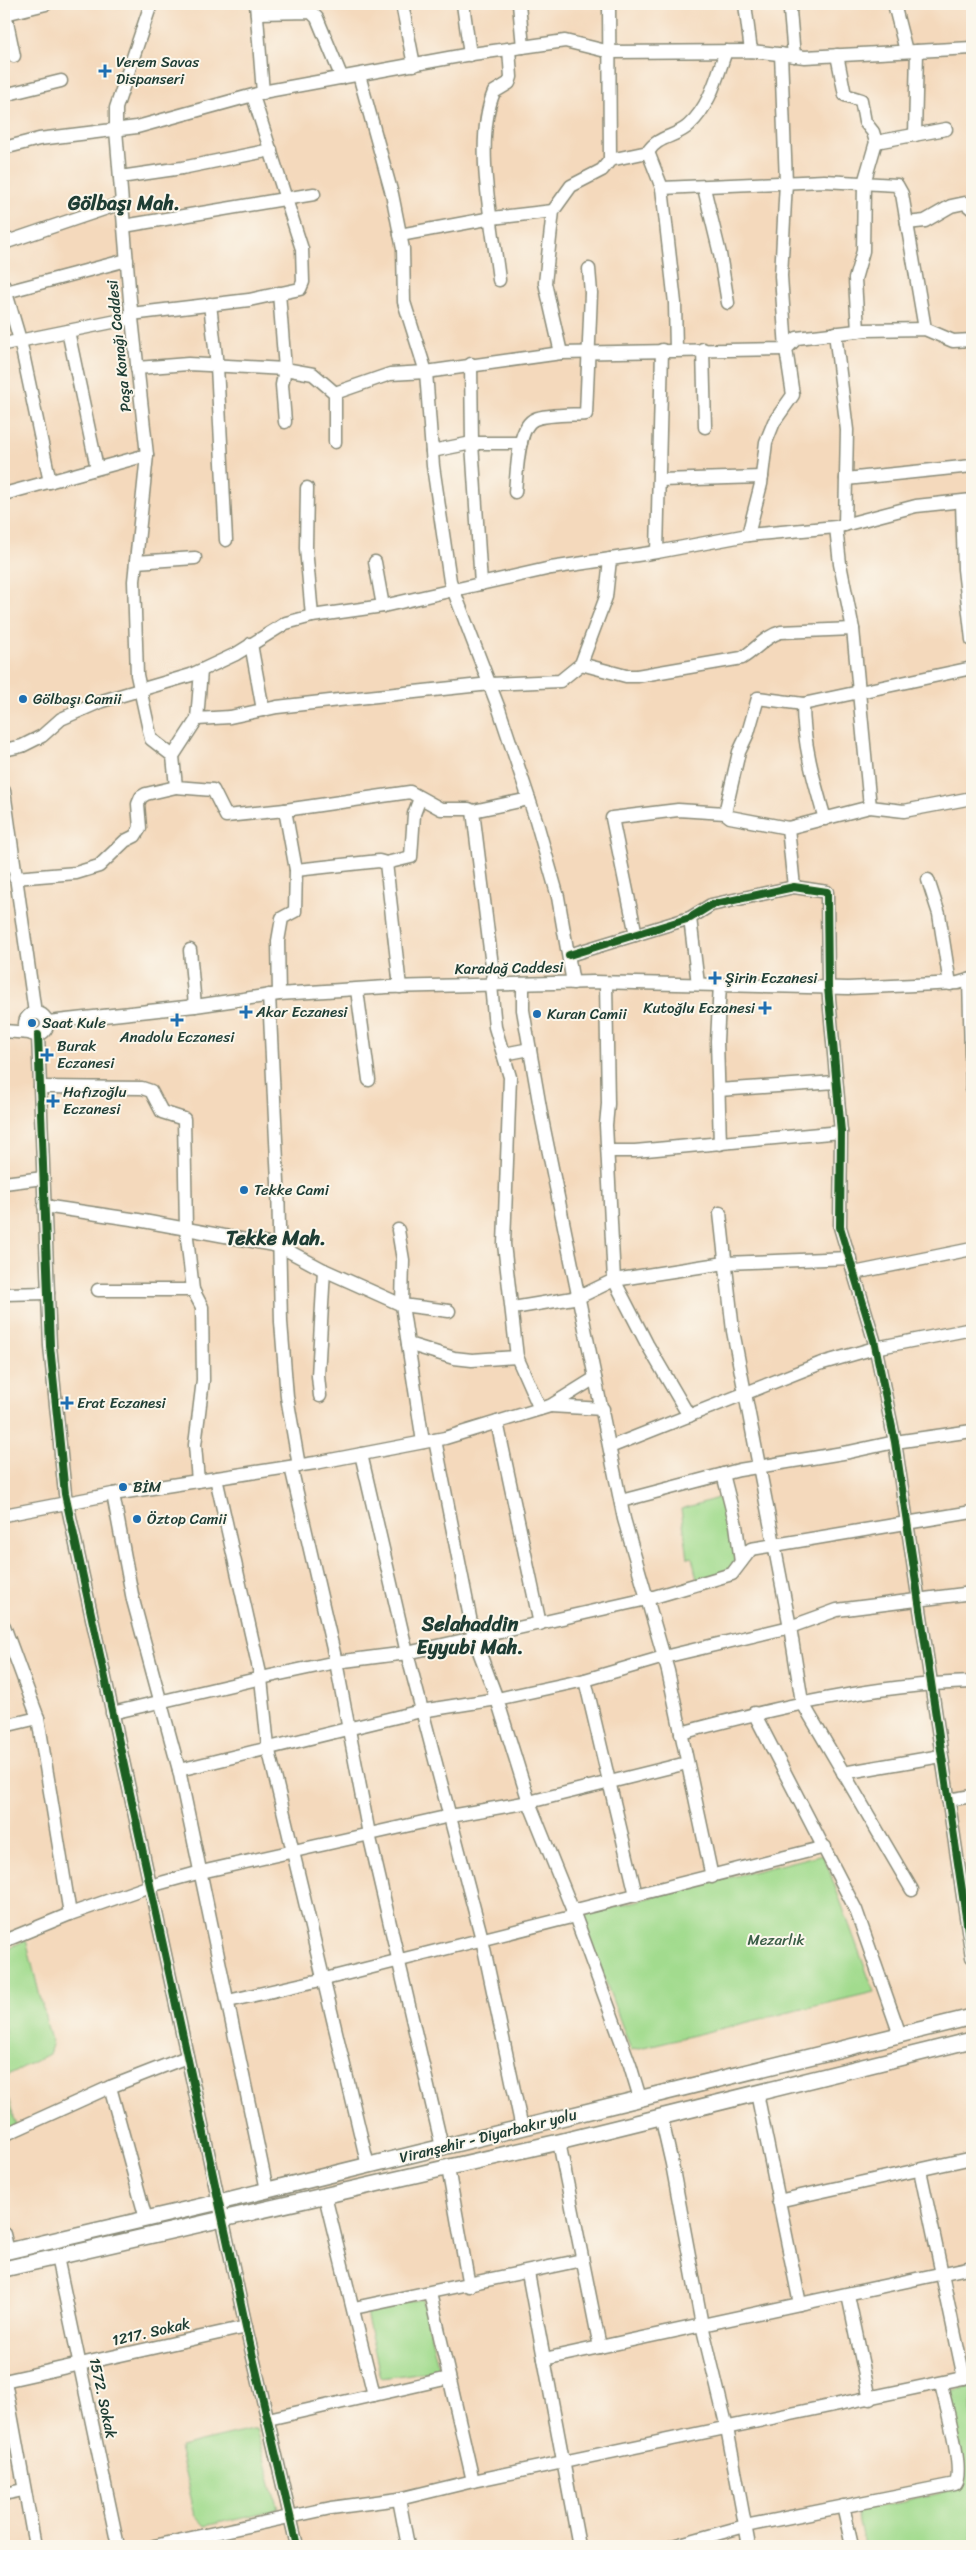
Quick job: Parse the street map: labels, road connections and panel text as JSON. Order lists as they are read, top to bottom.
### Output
{
  "streets": {
    "main road": ["Viranşehir - Diyarbakır yolu"],
    "street": [
      "Paşa Konağı Caddesi",
      "Karadağ Caddesi",
      "1217. Sokak",
      "1572. Sokak"
    ]
  },
  "crossings": [
    ["Viranşehir - Diyarbakır yolu", "1572. Sokak"],
    ["1217. Sokak", "1572. Sokak"]
  ],
  "districts": ["Gölbaşı Mah.", "Tekke Mah.", "Selahaddin Eyyubi Mah."],
  "parks": ["Mezarlık"],
  "places": {
    "health": [
      "Verem Savas Dispanseri",
      "Şirin Eczanesi",
      "Kutoğlu Eczanesi",
      "Akar Eczanesi",
      "Anadolu Eczanesi",
      "Burak Eczanesi",
      "Hafızoğlu Eczanesi",
      "Erat Eczanesi"
    ],
    "other": [
      "Gölbaşı Camii",
      "Kuran Camii",
      "Saat Kule",
      "Tekke Cami",
      "BİM",
      "Öztop Camii"
    ]
  }
}
